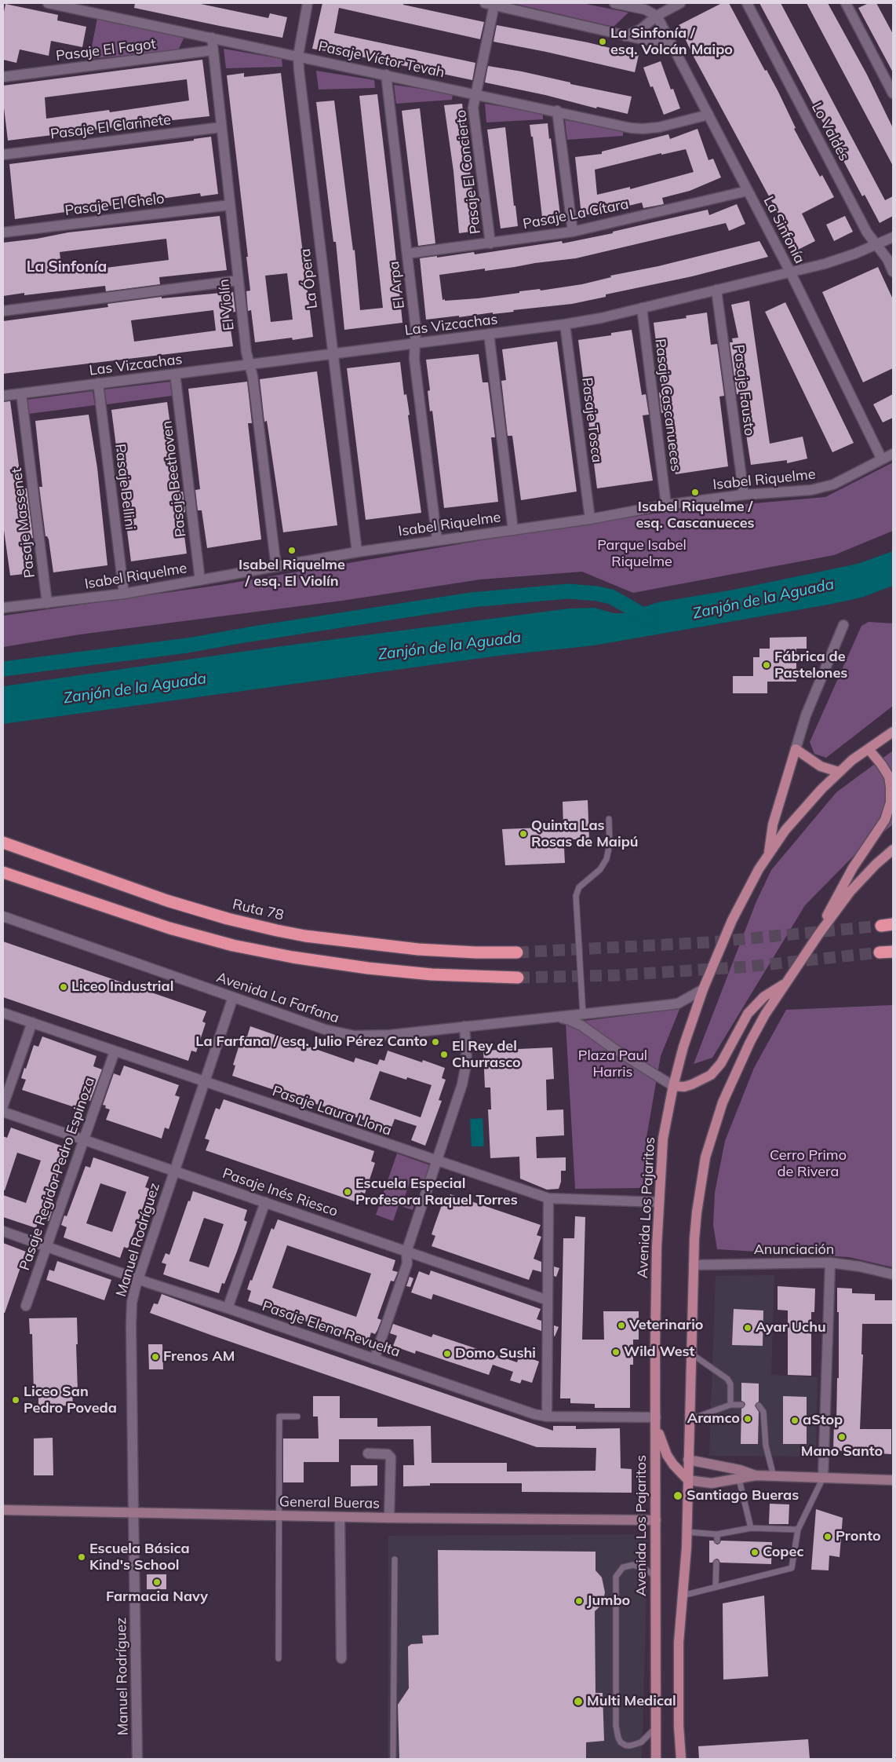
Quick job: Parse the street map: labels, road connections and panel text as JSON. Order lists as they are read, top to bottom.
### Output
{
  "streets": {
    "highway": ["Ruta 78"],
    "main road": ["Avenida Los Pajaritos", "General Bueras"],
    "street": [
      "Pasaje El Fagot",
      "Pasaje Víctor Tevah",
      "Pasaje El Clarinete",
      "Lo Valdés",
      "Pasaje El Concierto",
      "Pasaje El Chelo",
      "Pasaje La Cítara",
      "La Sinfonía",
      "La Ópera",
      "El Arpa",
      "El Violín",
      "Las Vizcachas",
      "Pasaje Fausto",
      "Pasaje Cascanueces",
      "Pasaje Tosca",
      "Pasaje Beethoven",
      "Isabel Riquelme",
      "Pasaje Bellini",
      "Pasaje Massenet",
      "Avenida La Farfana",
      "Pasaje Laura Llona",
      "Pasaje Regidor Pedro Espinoza",
      "Pasaje Inés Riesco",
      "Manuel Rodríguez",
      "Anunciación",
      "Pasaje Elena Revuelta"
    ]
  },
  "crossings": [
    ["Pasaje El Fagot", "El Violín"],
    ["Pasaje Víctor Tevah", "Pasaje El Concierto"],
    ["Pasaje Víctor Tevah", "La Sinfonía"],
    ["Pasaje Víctor Tevah", "La Ópera"],
    ["Pasaje Víctor Tevah", "El Arpa"],
    ["Pasaje Víctor Tevah", "El Violín"],
    ["Pasaje El Clarinete", "El Violín"],
    ["Lo Valdés", "Las Vizcachas"],
    ["Pasaje El Concierto", "Pasaje La Cítara"],
    ["Pasaje El Chelo", "El Violín"],
    ["Pasaje La Cítara", "La Sinfonía"],
    ["Pasaje La Cítara", "El Arpa"],
    ["La Sinfonía", "Las Vizcachas"],
    ["La Sinfonía", "Isabel Riquelme"],
    ["La Ópera", "Las Vizcachas"],
    ["La Ópera", "Isabel Riquelme"],
    ["El Arpa", "Las Vizcachas"],
    ["El Arpa", "Isabel Riquelme"],
    ["El Violín", "Las Vizcachas"],
    ["El Violín", "Isabel Riquelme"],
    ["Las Vizcachas", "Pasaje Fausto"],
    ["Las Vizcachas", "Pasaje Cascanueces"],
    ["Las Vizcachas", "Pasaje Tosca"],
    ["Las Vizcachas", "Pasaje Beethoven"],
    ["Las Vizcachas", "Pasaje Bellini"],
    ["Las Vizcachas", "Pasaje Massenet"],
    ["Pasaje Fausto", "Isabel Riquelme"],
    ["Pasaje Cascanueces", "Isabel Riquelme"],
    ["Pasaje Tosca", "Isabel Riquelme"],
    ["Pasaje Beethoven", "Isabel Riquelme"],
    ["Isabel Riquelme", "Pasaje Bellini"],
    ["Isabel Riquelme", "Pasaje Massenet"],
    ["Avenida La Farfana", "Avenida Los Pajaritos"],
    ["Avenida La Farfana", "Manuel Rodríguez"],
    ["Pasaje Laura Llona", "Pasaje Regidor Pedro Espinoza"],
    ["Pasaje Laura Llona", "Avenida Los Pajaritos"],
    ["Pasaje Laura Llona", "Manuel Rodríguez"],
    ["Pasaje Regidor Pedro Espinoza", "Pasaje Inés Riesco"],
    ["Pasaje Regidor Pedro Espinoza", "Pasaje Elena Revuelta"],
    ["Pasaje Inés Riesco", "Manuel Rodríguez"],
    ["Avenida Los Pajaritos", "Pasaje Elena Revuelta"],
    ["Avenida Los Pajaritos", "General Bueras"],
    ["Manuel Rodríguez", "Pasaje Elena Revuelta"],
    ["Manuel Rodríguez", "General Bueras"]
  ],
  "districts": ["La Sinfonía"],
  "water": ["Zanjón de la Aguada"],
  "parks": ["Parque Isabel Riquelme", "Plaza Paul Harris", "Cerro Primo de Rivera"],
  "places": [
    "La Sinfonía / esq. Volcán Maipo",
    "Isabel Riquelme / esq. Cascanueces",
    "Isabel Riquelme / esq. El Violín",
    "Fábrica de Pastelones",
    "Quinta Las Rosas de Maipú",
    "Liceo Industrial",
    "La Farfana / esq. Julio Pérez Canto",
    "El Rey del Churrasco",
    "Escuela Especial Profesora Raquel Torres",
    "Veterinario",
    "Ayar Uchu",
    "Wild West",
    "Domo Sushi",
    "Frenos AM",
    "Liceo San Pedro Poveda",
    "Aramco",
    "aStop",
    "Mano Santo",
    "Santiago Bueras",
    "Pronto",
    "Copec",
    "Escuela Básica Kind's School",
    "Farmacia Navy",
    "Jumbo",
    "Multi Medical"
  ]
}
